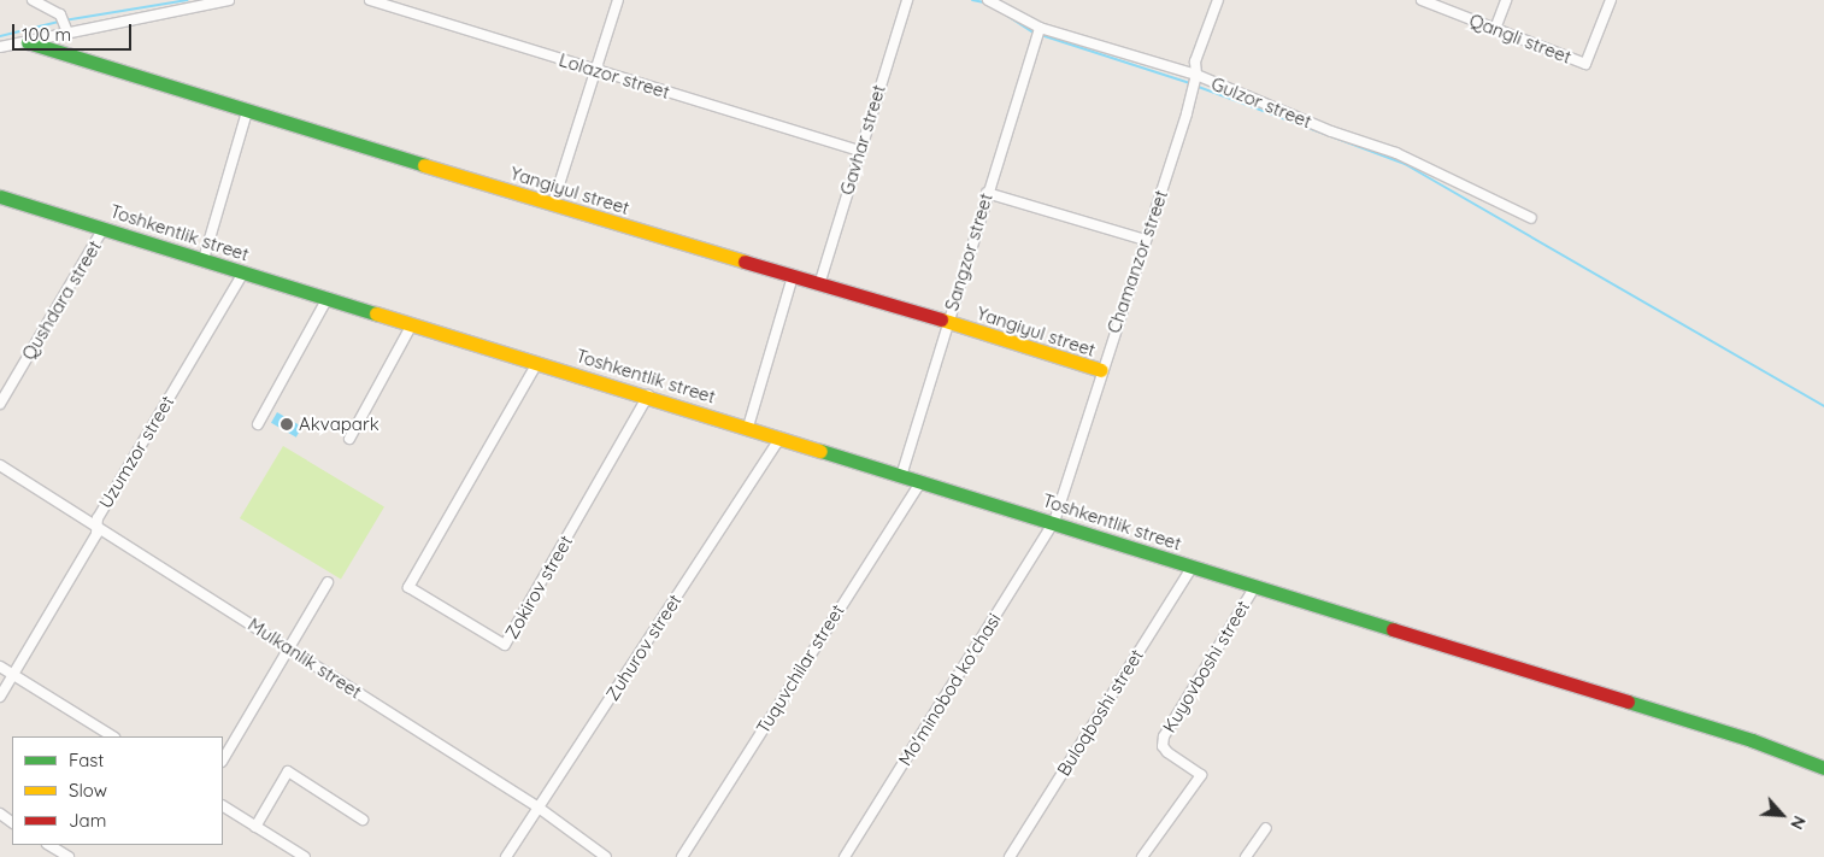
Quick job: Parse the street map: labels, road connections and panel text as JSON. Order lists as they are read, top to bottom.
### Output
{
  "streets": {
    "main road": ["Yangiyul street", "Toshkentlik street"],
    "street": [
      "Qangli street",
      "Lolazor street",
      "Gulzor street",
      "Gavhar street",
      "Sangzor street",
      "Chamanzor street",
      "Qushdara street",
      "Uzumzor street",
      "Zokirov street",
      "Zuhurov street",
      "Mulkanlik street",
      "Kuyovboshi street",
      "Tuquvchilar street",
      "Mo'minobod ko'chasi",
      "Buloqboshi street"
    ]
  },
  "crossings": [
    ["Lolazor street", "Gavhar street"],
    ["Gulzor street", "Sangzor street"],
    ["Gulzor street", "Chamanzor street"],
    ["Gavhar street", "Yangiyul street"],
    ["Yangiyul street", "Sangzor street"],
    ["Yangiyul street", "Chamanzor street"],
    ["Toshkentlik street", "Sangzor street"],
    ["Toshkentlik street", "Chamanzor street"],
    ["Toshkentlik street", "Qushdara street"],
    ["Toshkentlik street", "Uzumzor street"],
    ["Toshkentlik street", "Zokirov street"],
    ["Toshkentlik street", "Zuhurov street"],
    ["Toshkentlik street", "Kuyovboshi street"],
    ["Toshkentlik street", "Tuquvchilar street"],
    ["Toshkentlik street", "Mo'minobod ko'chasi"],
    ["Toshkentlik street", "Buloqboshi street"],
    ["Chamanzor street", "Mo'minobod ko'chasi"],
    ["Uzumzor street", "Mulkanlik street"],
    ["Zuhurov street", "Mulkanlik street"]
  ],
  "places": ["Akvapark"],
  "legend": ["Fast", "Slow", "Jam"],
  "scale_bar": "100 m",
  "north": "bottom right"
}
